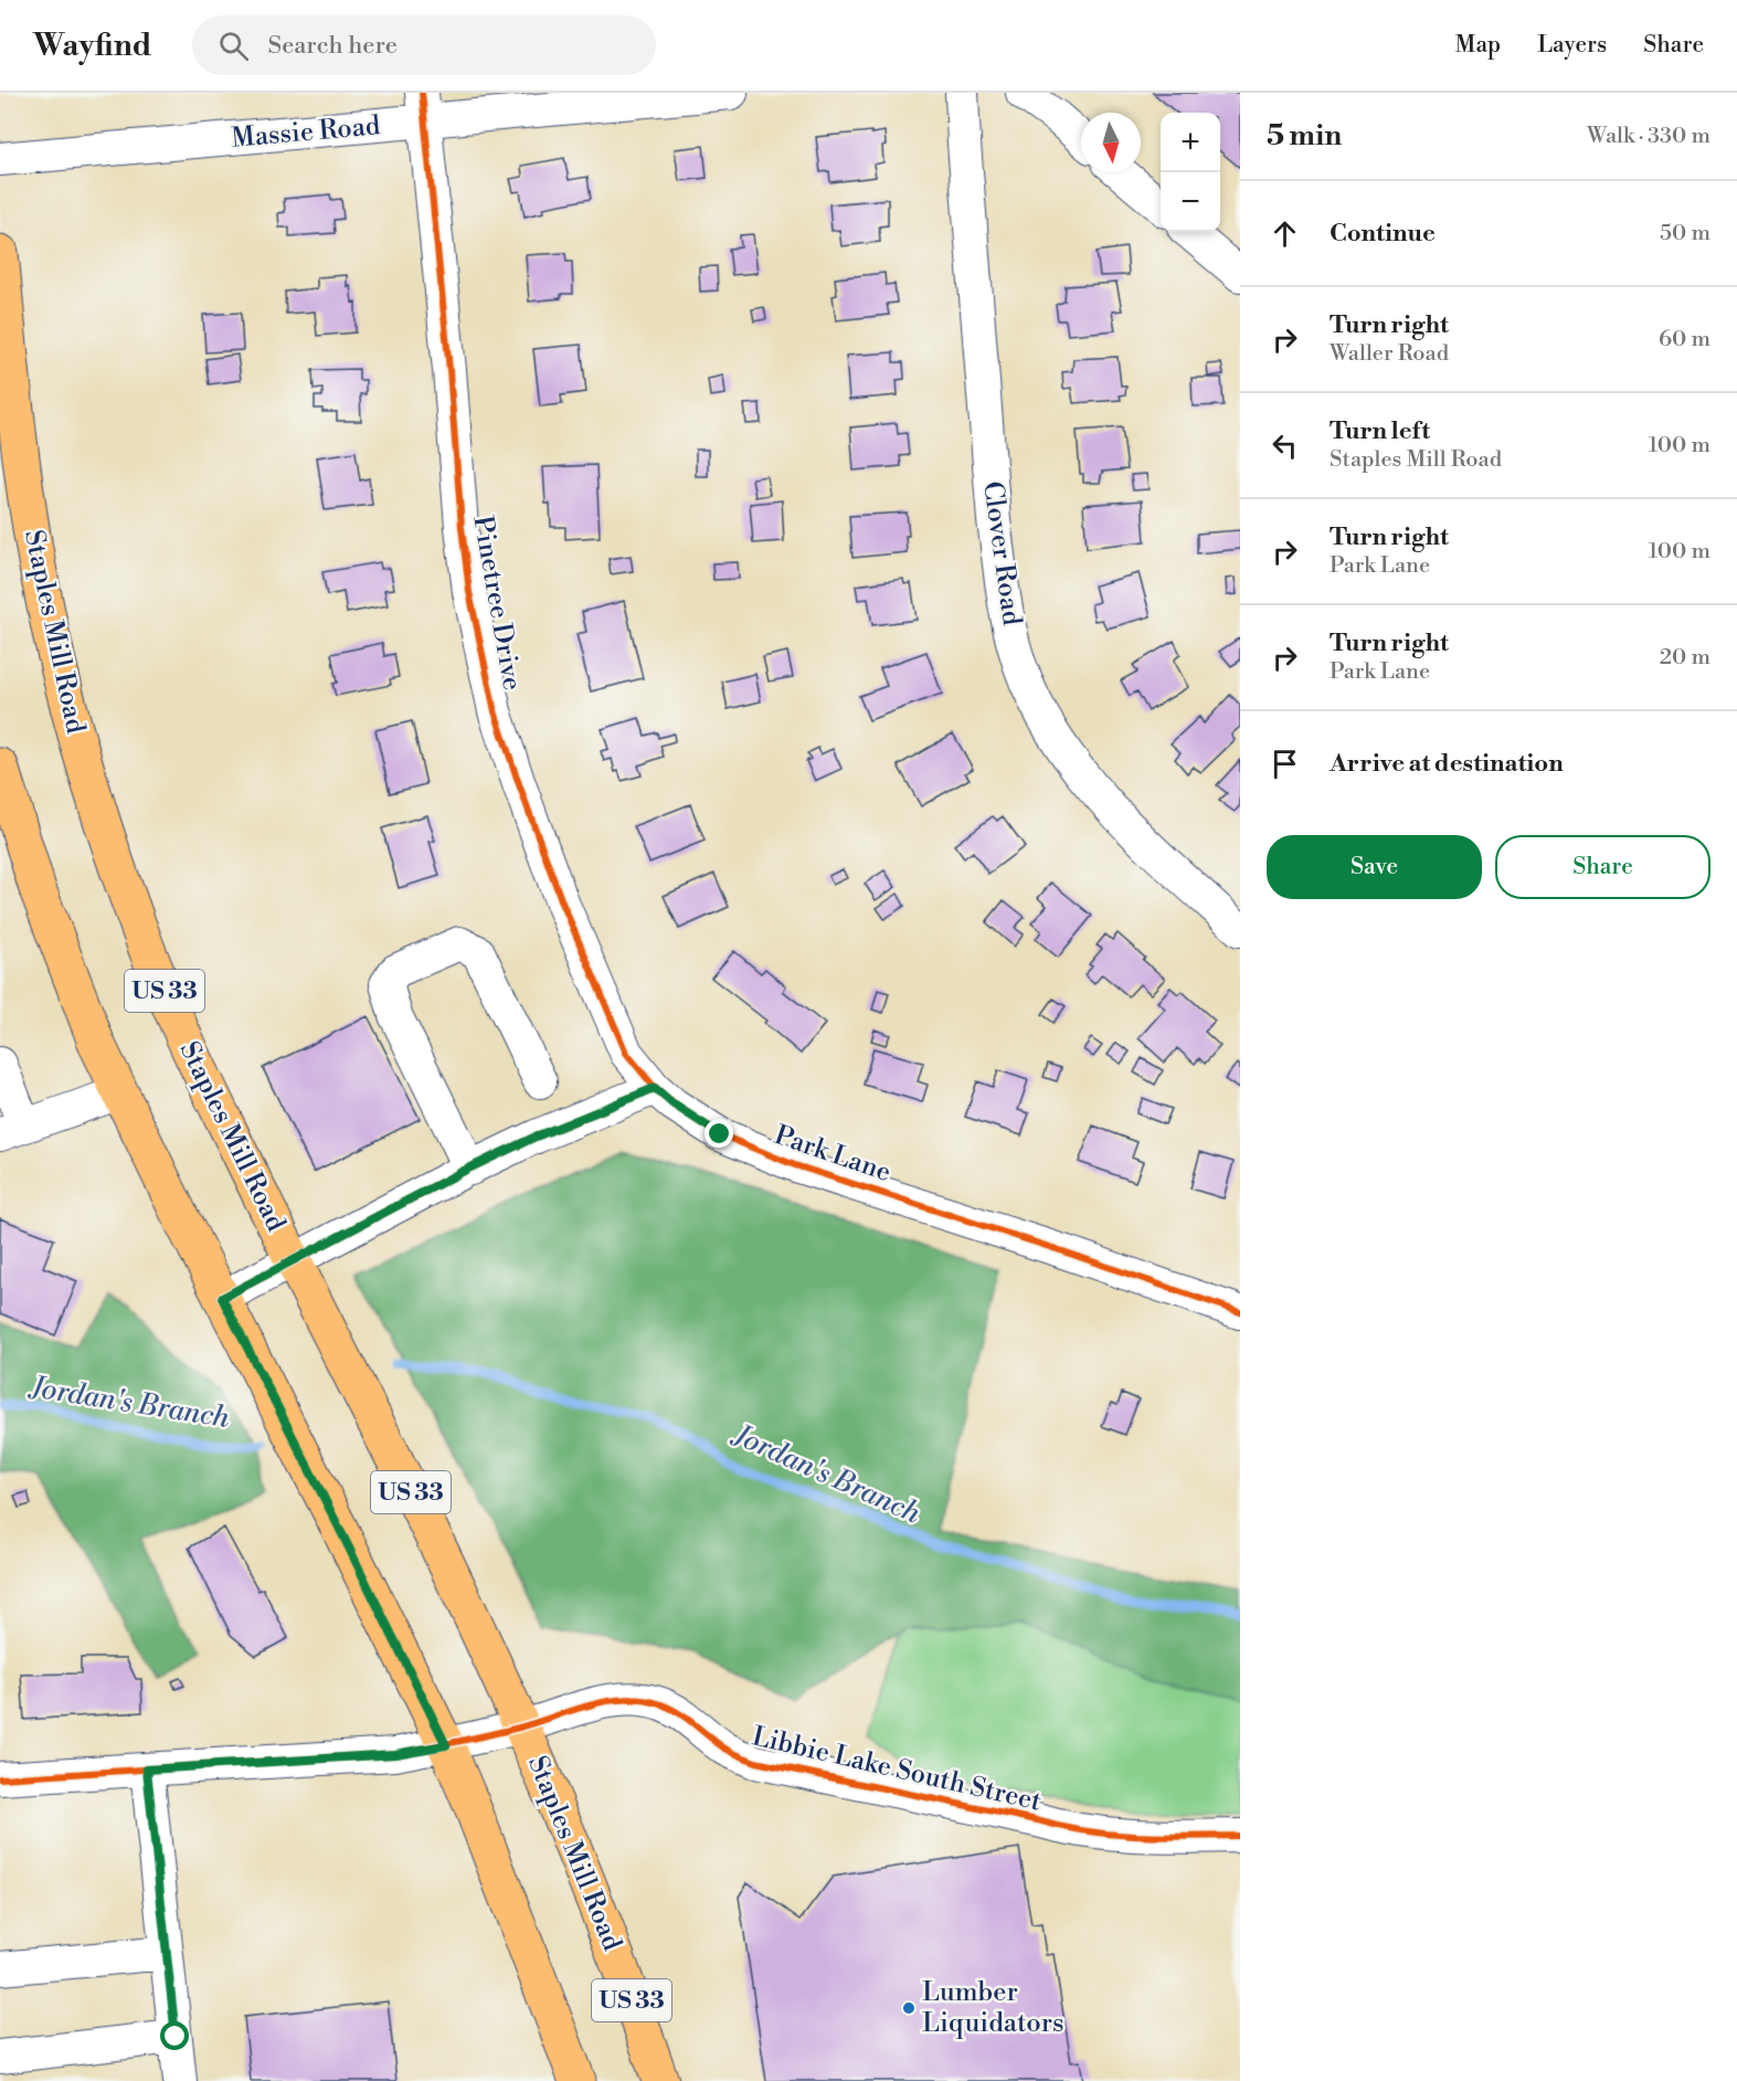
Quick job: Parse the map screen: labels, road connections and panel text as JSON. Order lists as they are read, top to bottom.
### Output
{
  "streets": {
    "main road": ["Staples Mill Road", "US 33"],
    "street": [
      "Massie Road",
      "Clover Road",
      "Pinetree Drive",
      "Park Lane",
      "Libbie Lake South Street"
    ]
  },
  "crossings": [
    ["Massie Road", "Pinetree Drive"],
    ["Pinetree Drive", "Park Lane"],
    ["Staples Mill Road", "Libbie Lake South Street"],
    ["US 33", "Libbie Lake South Street"]
  ],
  "water": ["Jordan's Branch"],
  "places": ["Lumber Liquidators"],
  "north": "bottom",
  "page": {
    "header": "Wayfind",
    "search": "Search here",
    "nav": ["Map", "Layers", "Share"],
    "heading": ["5 min", "Walk · 330 m"],
    "map_buttons": ["+", "−"],
    "list": [
      ["Continue", "50 m"],
      ["Turn right", "Waller Road", "60 m"],
      ["Turn left", "Staples Mill Road", "100 m"],
      ["Turn right", "Park Lane", "100 m"],
      ["Turn right", "Park Lane", "20 m"],
      "Arrive at destination"
    ],
    "buttons": ["Save", "Share"]
  }
}
